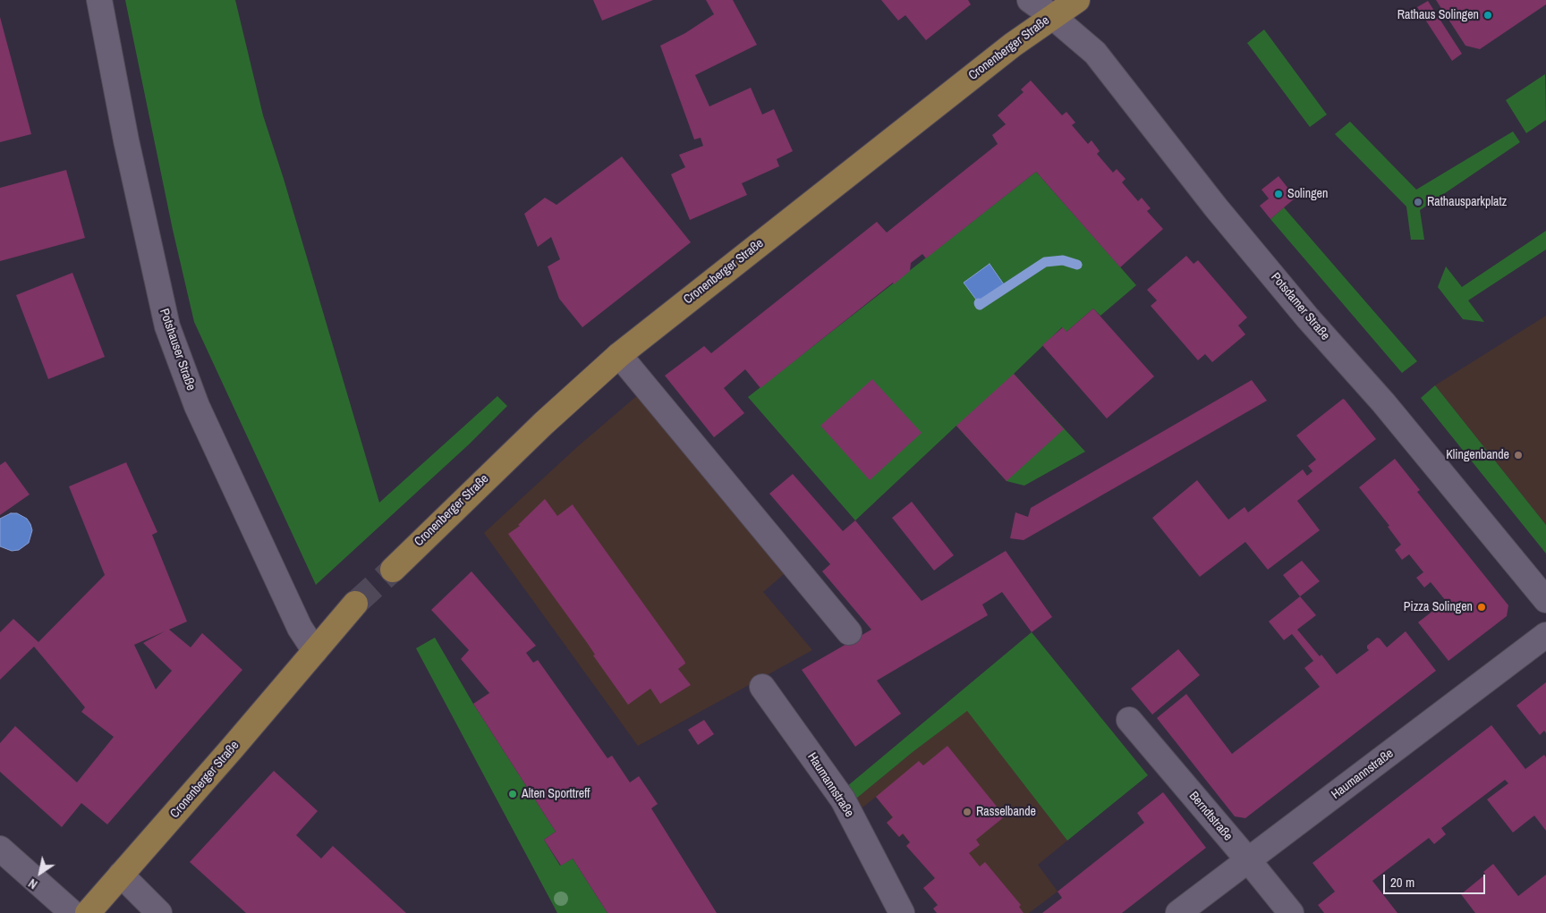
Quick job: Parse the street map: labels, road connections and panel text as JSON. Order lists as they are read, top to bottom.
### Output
{
  "streets": {
    "main road": ["Cronenberger Straße"],
    "street": [
      "Potsdamer Straße",
      "Potshauser Straße",
      "Haumannstraße",
      "Berndtstraße"
    ]
  },
  "crossings": [
    ["Cronenberger Straße", "Potsdamer Straße"],
    ["Cronenberger Straße", "Potshauser Straße"],
    ["Haumannstraße", "Berndtstraße"]
  ],
  "places": [
    "Rathaus Solingen",
    "Solingen",
    "Rathausparkplatz",
    "Klingenbande",
    "Pizza Solingen",
    "Alten Sporttreff",
    "Rasselbande"
  ],
  "scale_bar": "20 m",
  "north": "bottom left"
}
